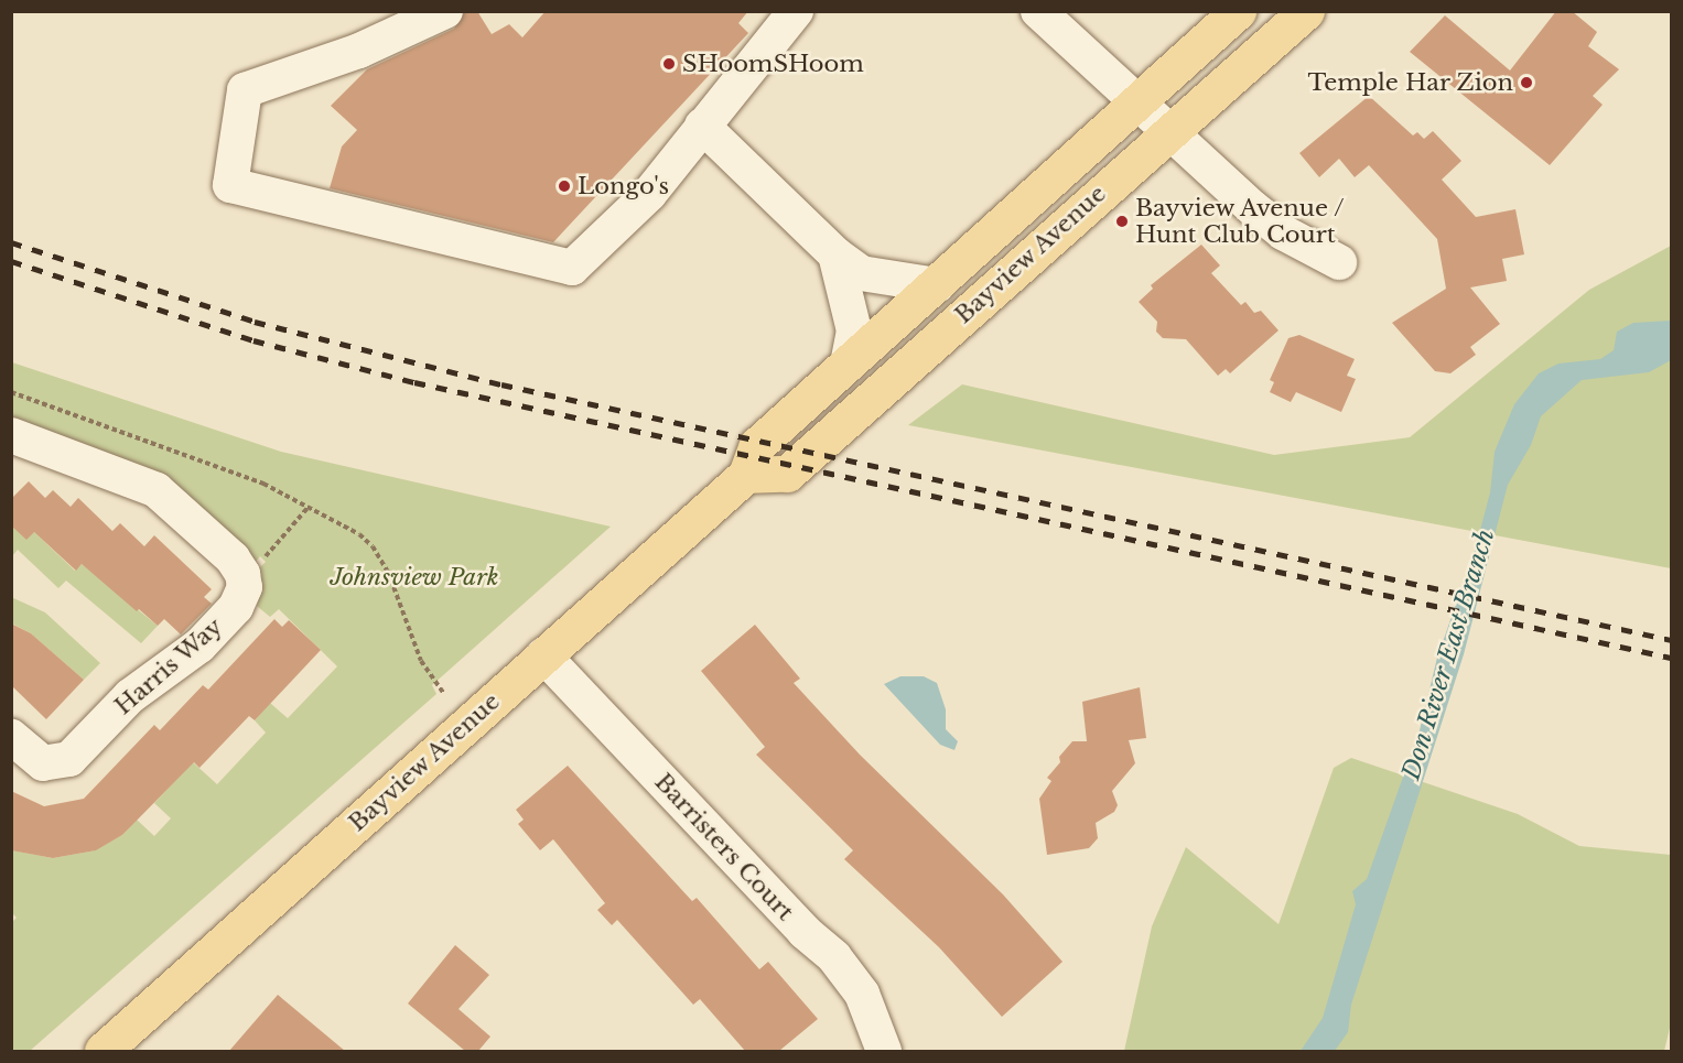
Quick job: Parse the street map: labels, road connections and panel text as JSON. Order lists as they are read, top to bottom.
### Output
{
  "streets": {
    "main road": ["Bayview Avenue"],
    "street": ["Harris Way", "Barristers Court"]
  },
  "crossings": [
    ["Bayview Avenue", "Barristers Court"]
  ],
  "water": ["Don River East Branch"],
  "parks": ["Johnsview Park"],
  "places": [
    "SHoomSHoom",
    "Temple Har Zion",
    "Longo's",
    "Bayview Avenue / Hunt Club Court"
  ]
}
